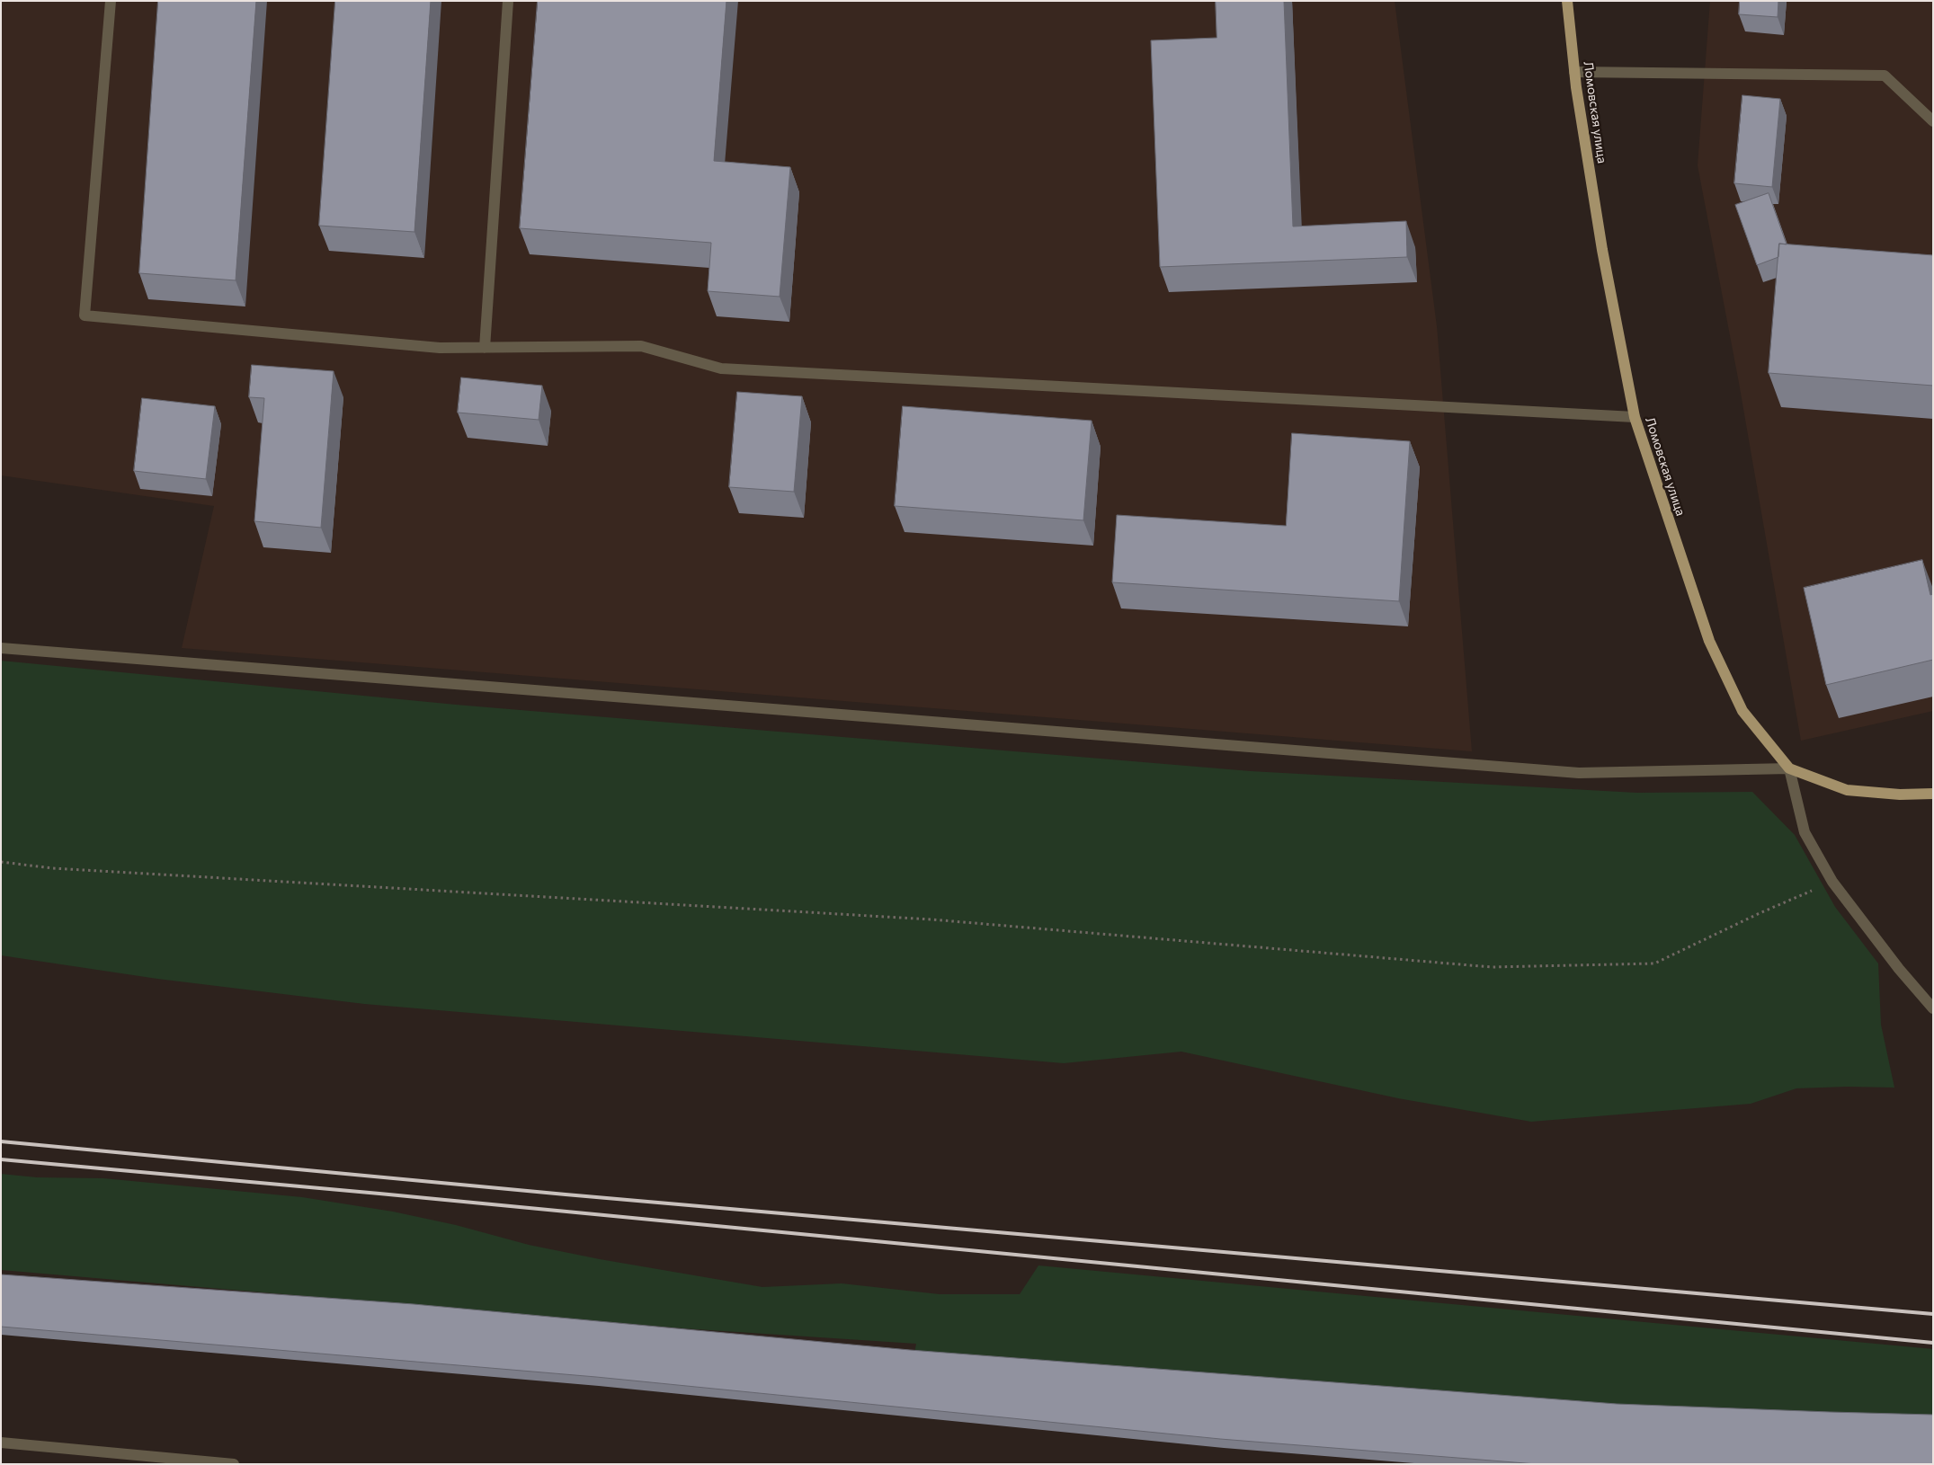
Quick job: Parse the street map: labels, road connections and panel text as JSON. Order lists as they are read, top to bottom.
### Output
{
  "streets": {
    "main road": ["Ломовская улица"]
  }
}
